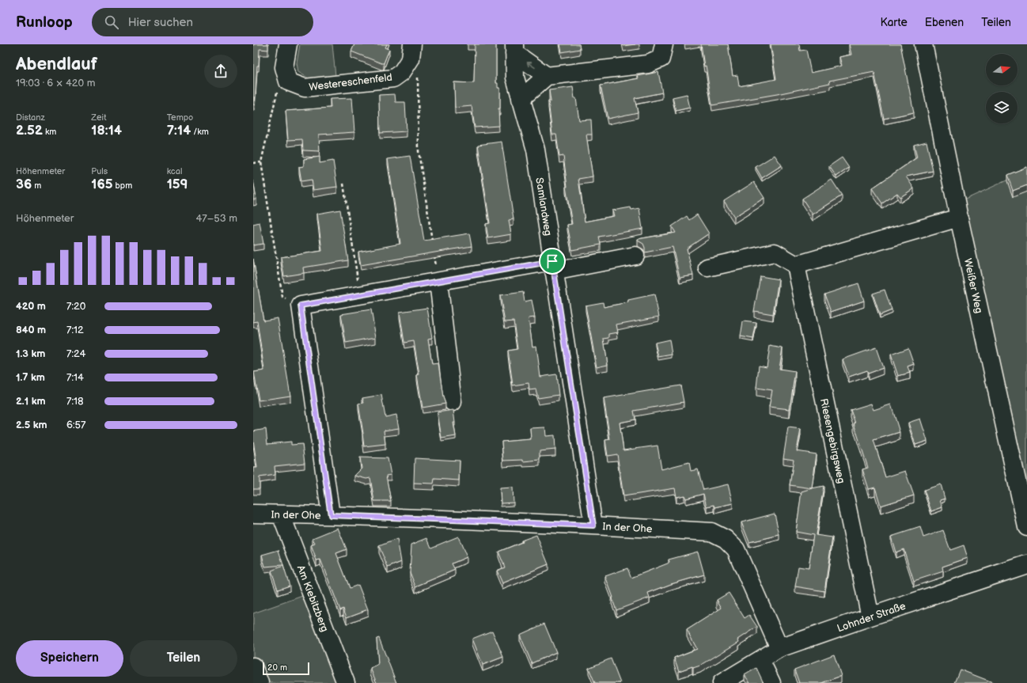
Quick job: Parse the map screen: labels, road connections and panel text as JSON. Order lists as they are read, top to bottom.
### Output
{
  "streets": {
    "street": [
      "Westereschenfeld",
      "Samlandweg",
      "Weißer Weg",
      "Riesengebirgsweg",
      "In der Ohe",
      "Am Kiebitzberg",
      "Lohnder Straße"
    ]
  },
  "crossings": [
    ["Samlandweg", "In der Ohe"],
    ["Riesengebirgsweg", "Lohnder Straße"],
    ["In der Ohe", "Am Kiebitzberg"],
    ["In der Ohe", "Lohnder Straße"]
  ],
  "scale_bar": "20 m",
  "north": "right",
  "page": {
    "header": "Runloop",
    "search": "Hier suchen",
    "nav": ["Karte", "Ebenen", "Teilen"],
    "heading": ["Abendlauf", "19:03 · 6 × 420 m"],
    "stats": [
      ["Distanz", "2.52 km"],
      ["Zeit", "18:14"],
      ["Tempo", "7:14 /km"],
      ["Höhenmeter", "36 m"],
      ["Puls", "165 bpm"],
      ["kcal", "159"]
    ],
    "chart": ["Höhenmeter", "47–53 m"],
    "list": [
      {
        "name": "420 m",
        "note": "7:20"
      },
      {
        "name": "840 m",
        "note": "7:12"
      },
      {
        "name": "1.3 km",
        "note": "7:24"
      },
      {
        "name": "1.7 km",
        "note": "7:14"
      },
      {
        "name": "2.1 km",
        "note": "7:18"
      },
      {
        "name": "2.5 km",
        "note": "6:57"
      }
    ],
    "buttons": ["Speichern", "Teilen"],
    "scale": "20 m"
  }
}
